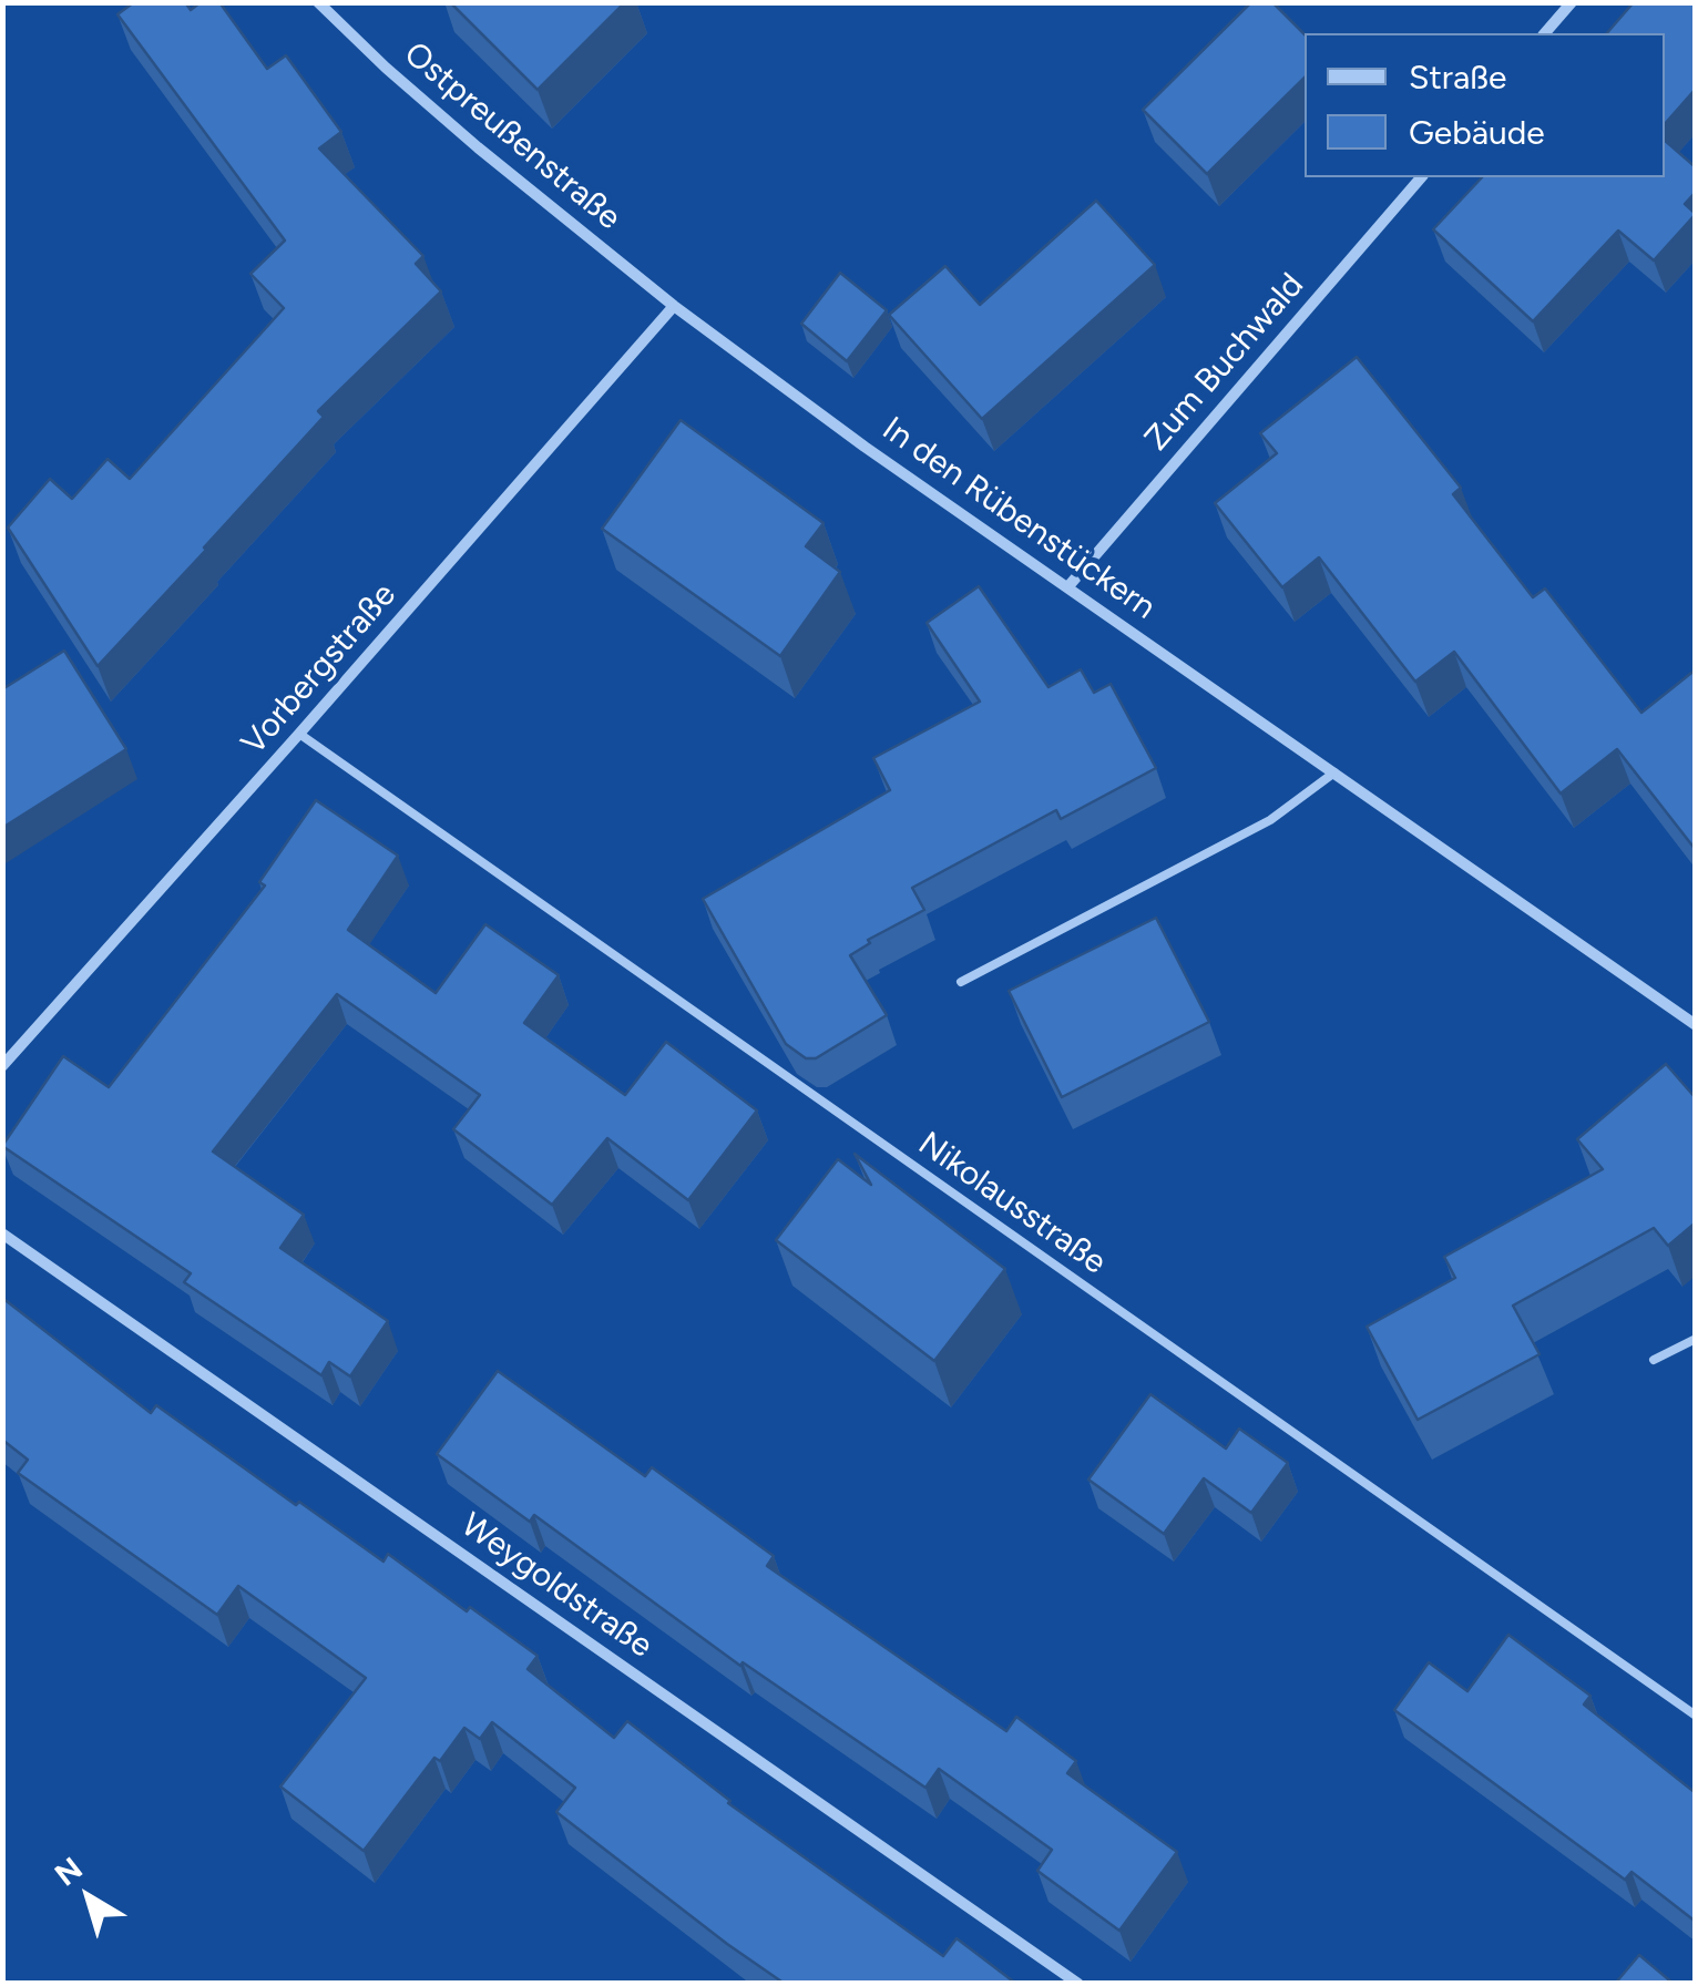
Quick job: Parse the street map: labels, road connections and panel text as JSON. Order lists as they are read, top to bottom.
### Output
{
  "streets": {
    "street": [
      "Ostpreußenstraße",
      "Zum Buchwald",
      "In den Rübenstückern",
      "Vorbergstraße",
      "Weygoldstraße"
    ],
    "lane": ["Nikolausstraße"]
  },
  "crossings": [
    ["Ostpreußenstraße", "In den Rübenstückern"],
    ["Ostpreußenstraße", "Vorbergstraße"],
    ["Zum Buchwald", "In den Rübenstückern"],
    ["In den Rübenstückern", "Vorbergstraße"],
    ["Vorbergstraße", "Nikolausstraße"]
  ],
  "legend": ["Straße", "Gebäude"],
  "north": "top left"
}
